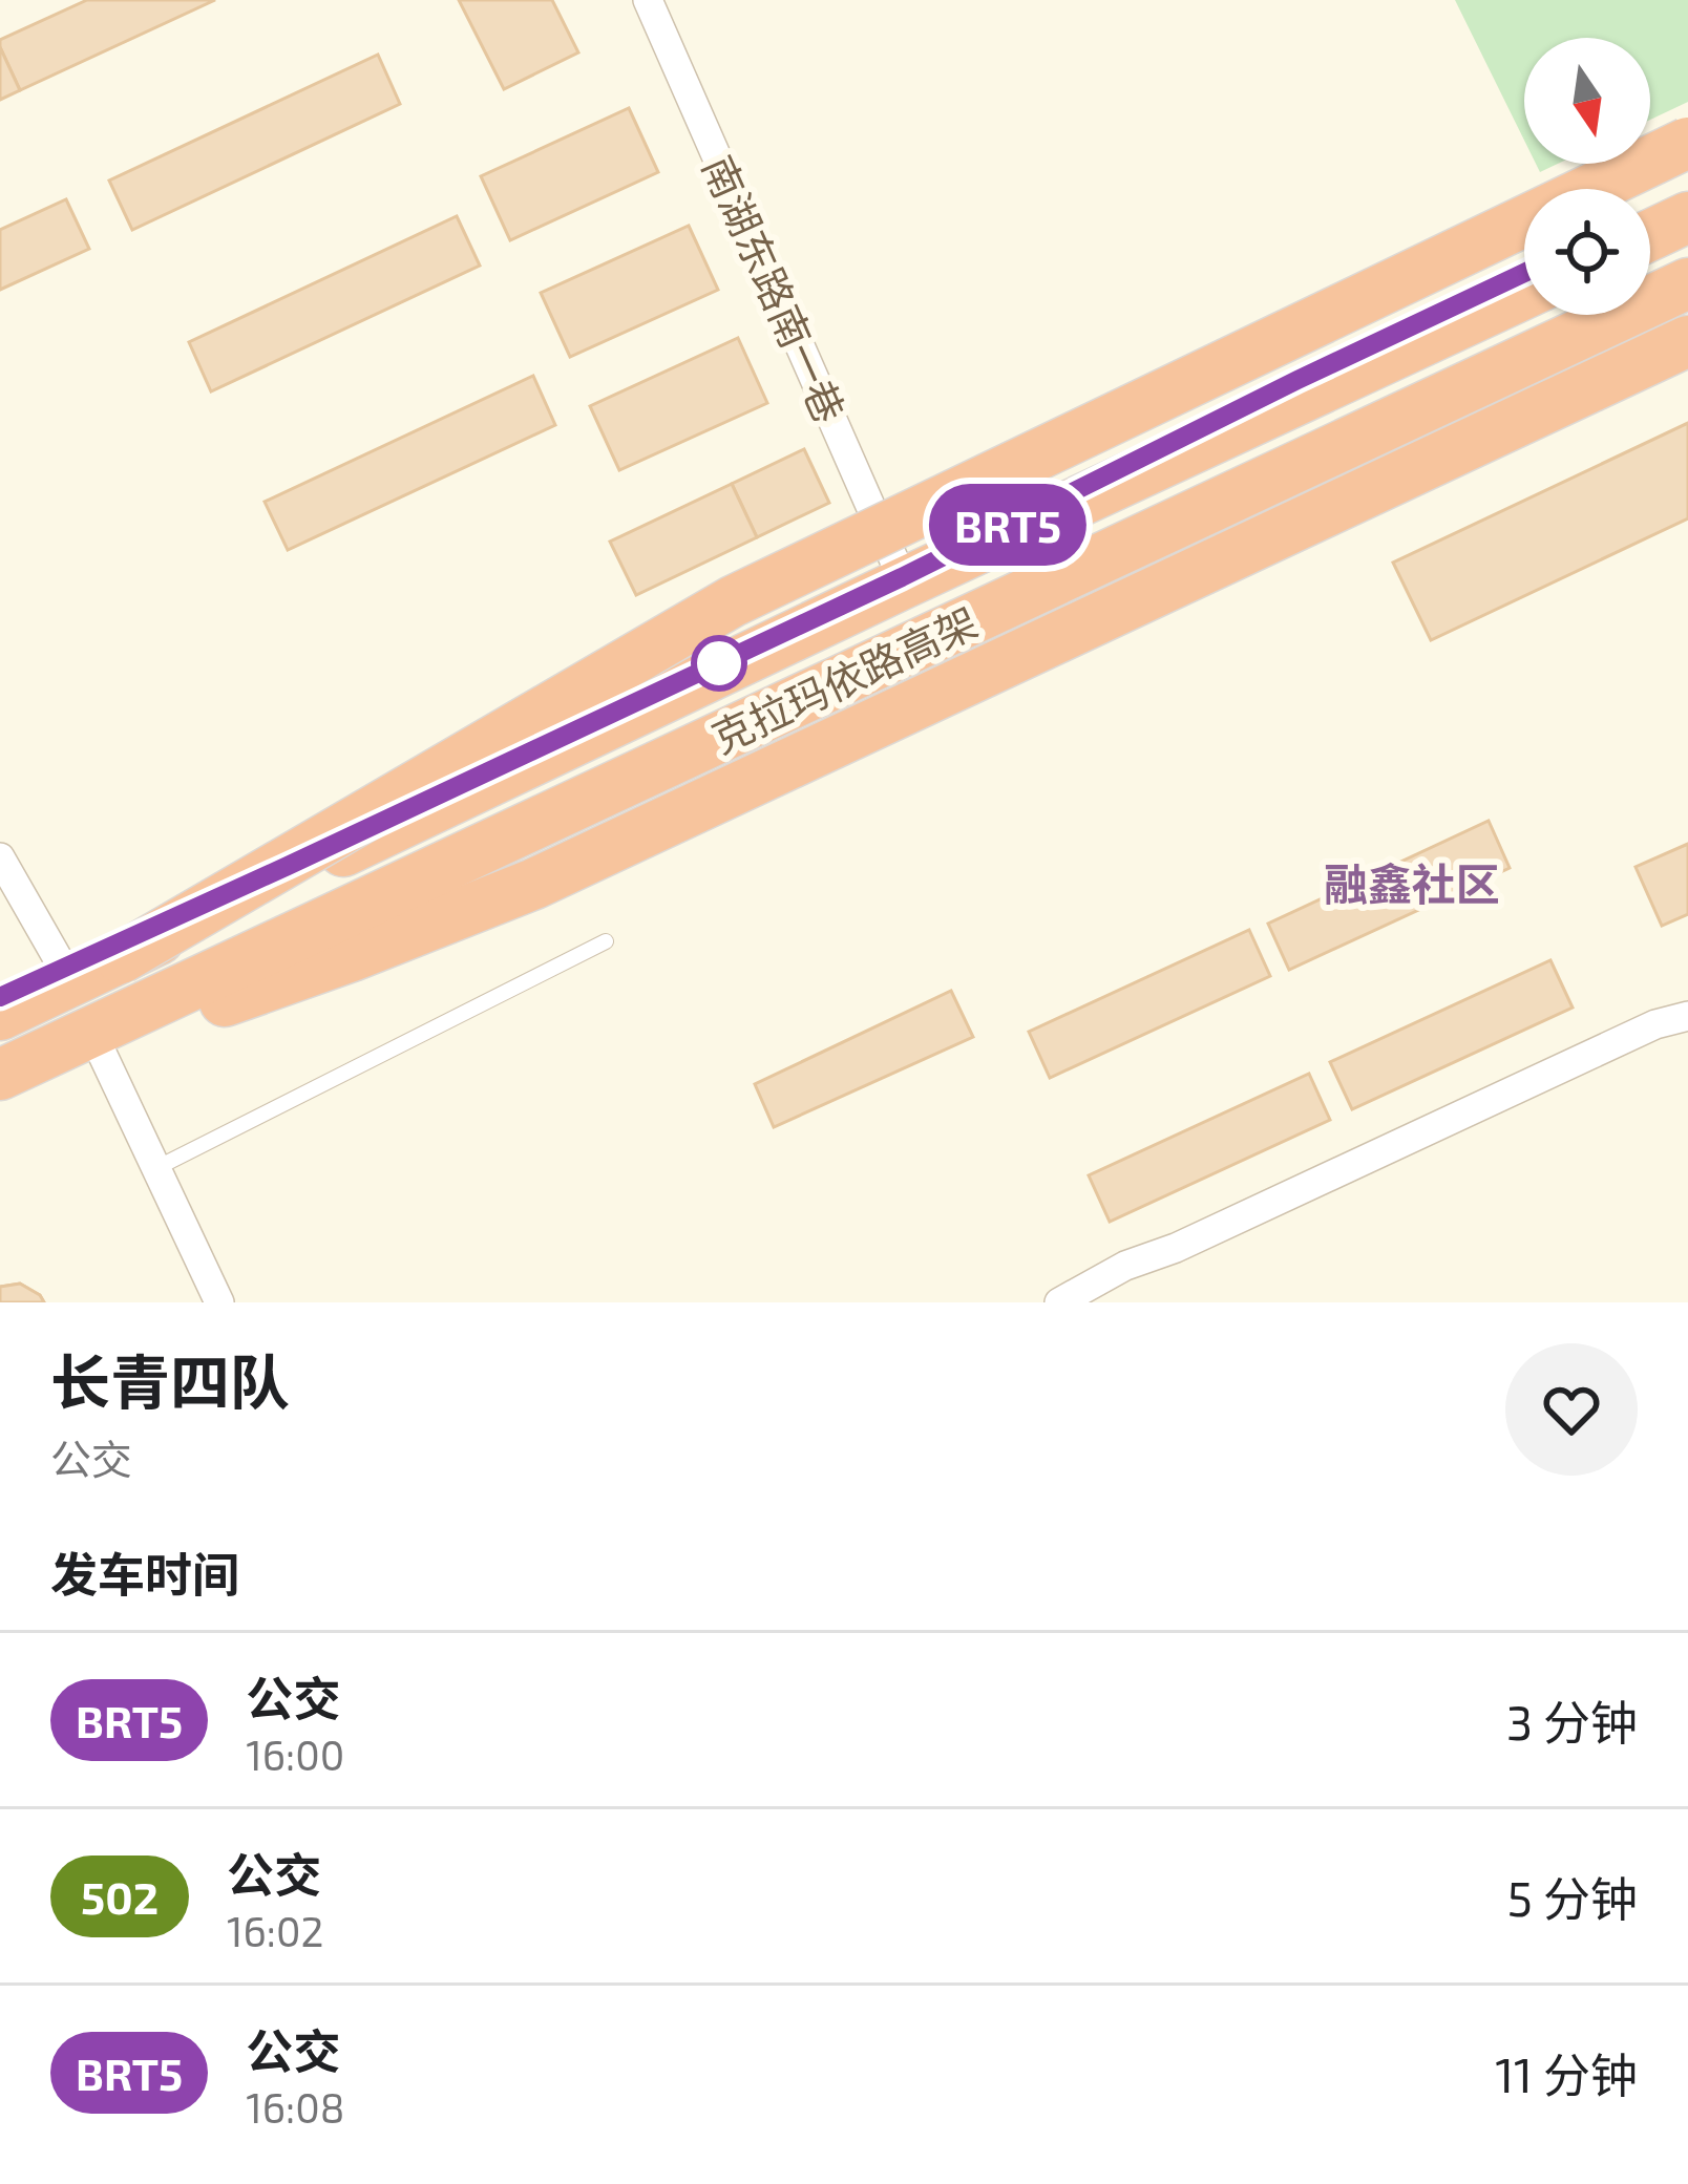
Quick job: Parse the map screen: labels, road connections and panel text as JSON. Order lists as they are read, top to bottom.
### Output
{
  "streets": {
    "highway": ["克拉玛依路高架"],
    "street": ["南湖东路南一巷"]
  },
  "districts": ["融鑫社区"],
  "lines": ["bus line BRT5"],
  "north": "bottom",
  "page": {
    "on_map": "BRT5",
    "heading": [
      ["长青四队", "公交"],
      "发车时间"
    ],
    "list": [
      {
        "mark": "BRT5",
        "name": "公交",
        "note": "16:00",
        "value": "3 分钟"
      },
      {
        "mark": "502",
        "name": "公交",
        "note": "16:02",
        "value": "5 分钟"
      },
      {
        "mark": "BRT5",
        "name": "公交",
        "note": "16:08",
        "value": "11 分钟"
      }
    ]
  }
}
